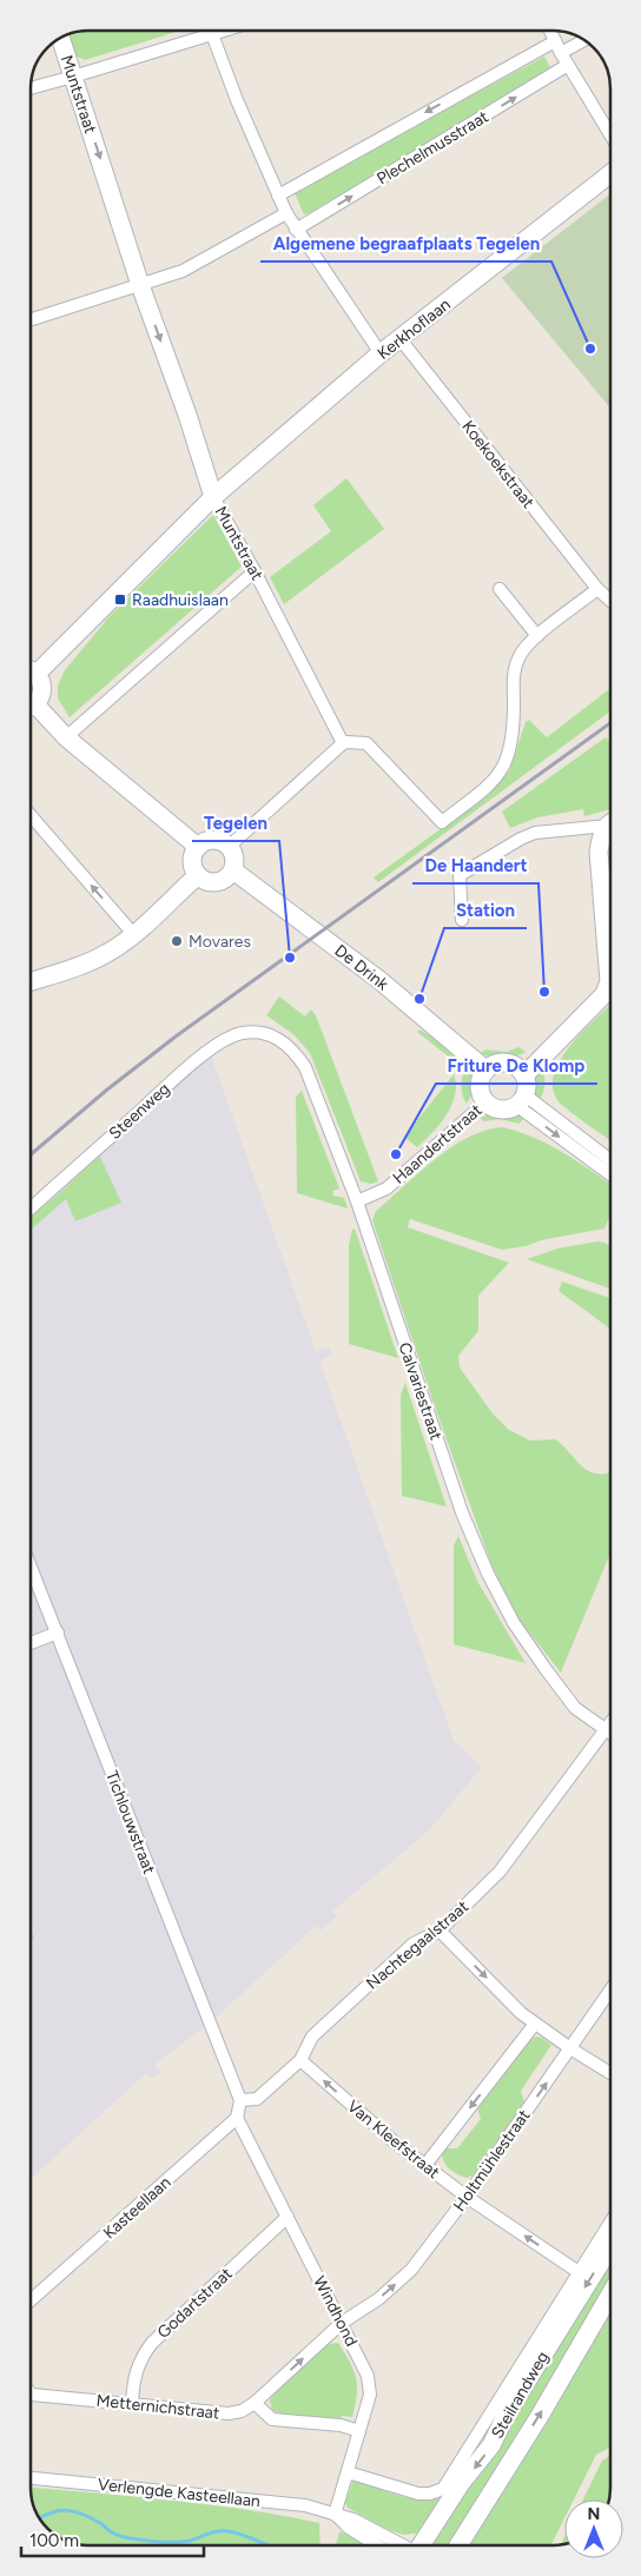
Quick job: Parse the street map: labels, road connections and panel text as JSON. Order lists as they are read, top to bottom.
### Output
{
  "streets": {
    "street": [
      "Muntstraat",
      "Plechelmusstraat",
      "Kerkhoflaan",
      "Koekoekstraat",
      "De Drink",
      "Steenweg",
      "Haandertstraat",
      "Calvariestraat",
      "Tichlouwstraat",
      "Nachtegaalstraat",
      "Van Kleefstraat",
      "Holtmühlestraat",
      "Kasteellaan",
      "Godartstraat",
      "Windhond",
      "Steilrandweg",
      "Metternichstraat",
      "Verlengde Kasteellaan"
    ]
  },
  "crossings": [
    ["Muntstraat", "Kerkhoflaan"],
    ["Kerkhoflaan", "Koekoekstraat"],
    ["De Drink", "Haandertstraat"],
    ["Steenweg", "Calvariestraat"],
    ["Haandertstraat", "Calvariestraat"],
    ["Calvariestraat", "Nachtegaalstraat"],
    ["Tichlouwstraat", "Nachtegaalstraat"],
    ["Nachtegaalstraat", "Van Kleefstraat"],
    ["Van Kleefstraat", "Holtmühlestraat"],
    ["Holtmühlestraat", "Windhond"],
    ["Holtmühlestraat", "Metternichstraat"],
    ["Kasteellaan", "Windhond"],
    ["Godartstraat", "Windhond"],
    ["Godartstraat", "Metternichstraat"],
    ["Windhond", "Verlengde Kasteellaan"]
  ],
  "one_way": ["Van Kleefstraat"],
  "places": {
    "other": [
      "Algemene begraafplaats Tegelen",
      "Movares",
      "Tegelen",
      "De Haandert",
      "Station",
      "Friture De Klomp"
    ],
    "transit": ["Raadhuislaan"]
  },
  "scale_bar": "100 m",
  "north": "top"
}
